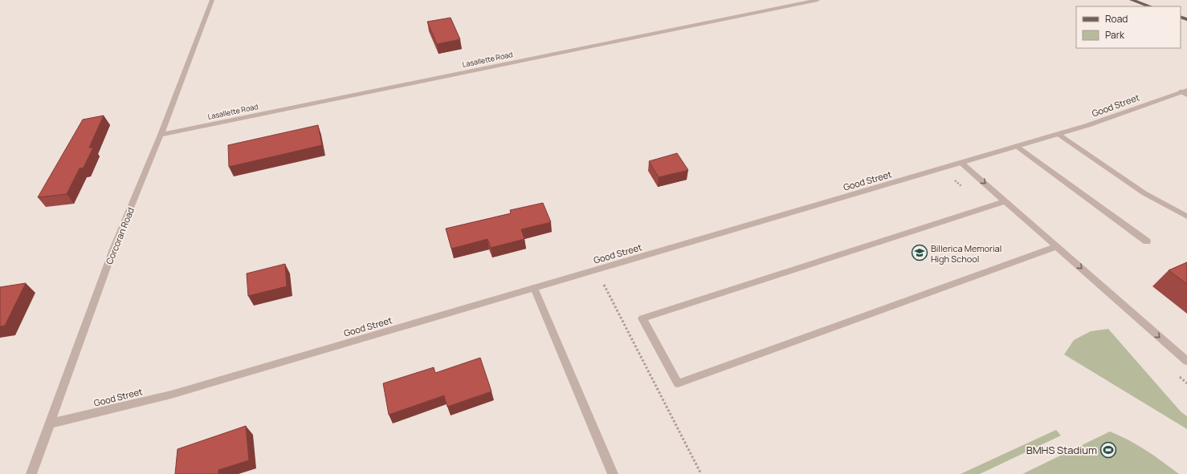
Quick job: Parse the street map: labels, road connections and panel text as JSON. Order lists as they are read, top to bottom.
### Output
{
  "streets": {
    "street": ["Lasallette Road", "Good Street", "Corcoran Road"]
  },
  "crossings": [
    ["Lasallette Road", "Corcoran Road"],
    ["Good Street", "Corcoran Road"]
  ],
  "places": {
    "school or university": ["Billerica Memorial High School"],
    "sports": ["BMHS Stadium"]
  },
  "legend": ["Road", "Park"]
}
